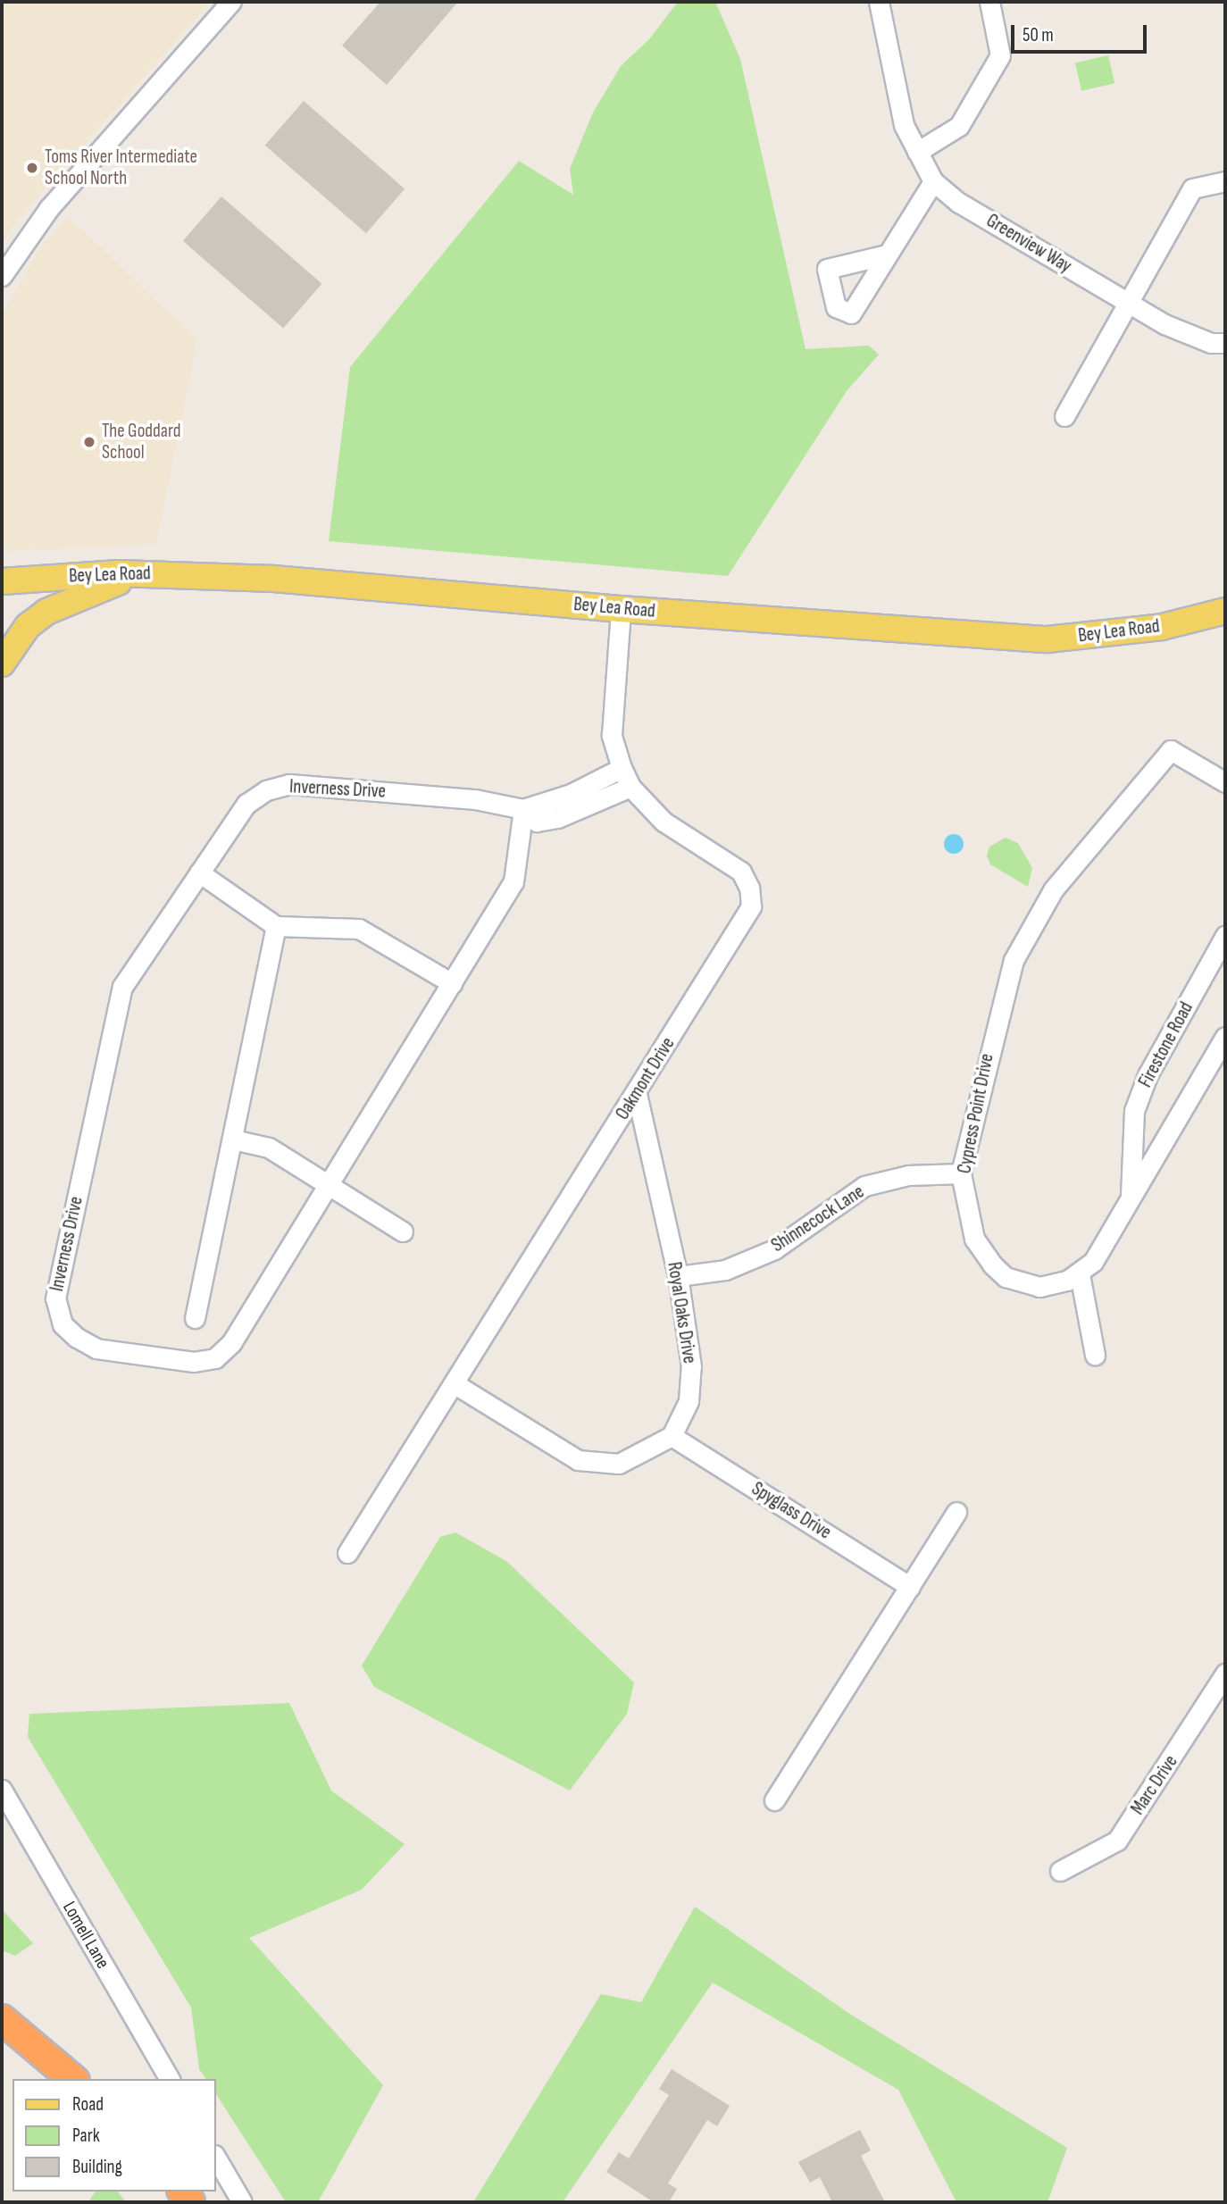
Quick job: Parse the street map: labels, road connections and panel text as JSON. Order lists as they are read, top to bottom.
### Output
{
  "streets": {
    "main road": ["Bey Lea Road"],
    "street": [
      "Greenview Way",
      "Inverness Drive",
      "Firestone Road",
      "Oakmont Drive",
      "Cypress Point Drive",
      "Shinnecock Lane",
      "Royal Oaks Drive",
      "Spyglass Drive",
      "Marc Drive",
      "Lomell Lane"
    ]
  },
  "crossings": [
    ["Bey Lea Road", "Oakmont Drive"],
    ["Inverness Drive", "Oakmont Drive"],
    ["Oakmont Drive", "Royal Oaks Drive"],
    ["Cypress Point Drive", "Shinnecock Lane"],
    ["Shinnecock Lane", "Royal Oaks Drive"],
    ["Royal Oaks Drive", "Spyglass Drive"]
  ],
  "places": ["Toms River Intermediate School North", "The Goddard School"],
  "legend": ["Road", "Park", "Building"],
  "scale_bar": "50 m"
}
